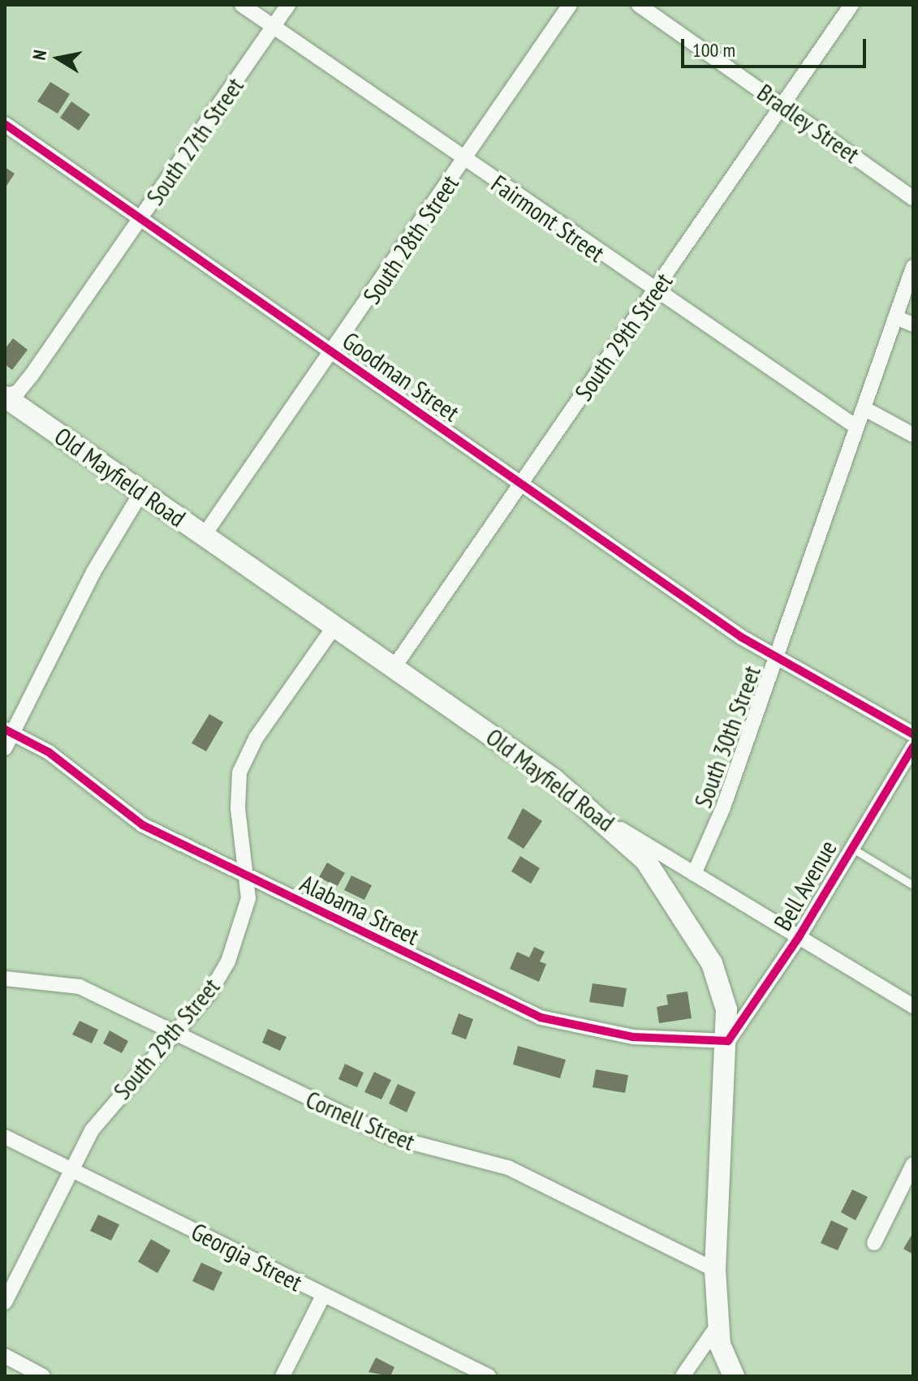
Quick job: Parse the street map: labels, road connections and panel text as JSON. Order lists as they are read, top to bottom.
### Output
{
  "streets": {
    "main road": ["Old Mayfield Road"],
    "street": [
      "Bradley Street",
      "South 27th Street",
      "Fairmont Street",
      "South 28th Street",
      "South 29th Street",
      "Goodman Street",
      "South 30th Street",
      "Bell Avenue",
      "Alabama Street",
      "Cornell Street",
      "Georgia Street"
    ]
  },
  "crossings": [
    ["Bradley Street", "South 29th Street"],
    ["South 27th Street", "Fairmont Street"],
    ["South 27th Street", "Goodman Street"],
    ["South 27th Street", "Old Mayfield Road"],
    ["Fairmont Street", "South 28th Street"],
    ["Fairmont Street", "South 29th Street"],
    ["Fairmont Street", "South 30th Street"],
    ["South 28th Street", "Goodman Street"],
    ["South 28th Street", "Old Mayfield Road"],
    ["South 29th Street", "Goodman Street"],
    ["South 29th Street", "Old Mayfield Road"],
    ["South 29th Street", "Alabama Street"],
    ["South 29th Street", "Cornell Street"],
    ["South 29th Street", "Georgia Street"],
    ["Goodman Street", "South 30th Street"],
    ["Old Mayfield Road", "Bell Avenue"],
    ["Old Mayfield Road", "Alabama Street"],
    ["Old Mayfield Road", "Cornell Street"],
    ["Bell Avenue", "Alabama Street"]
  ],
  "scale_bar": "100 m",
  "north": "left"
}
